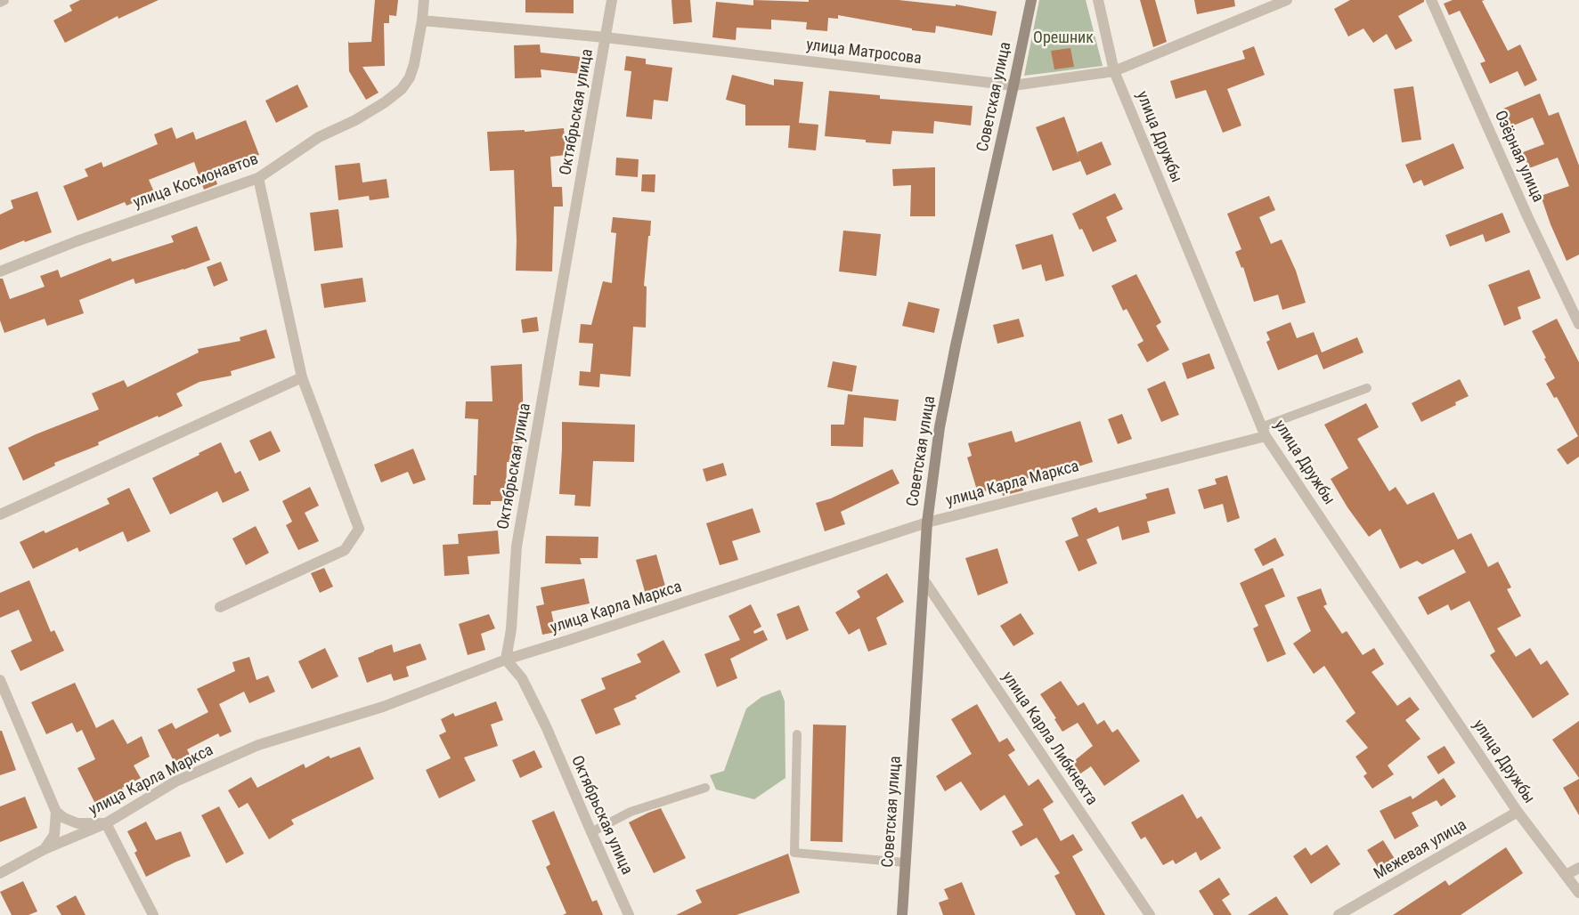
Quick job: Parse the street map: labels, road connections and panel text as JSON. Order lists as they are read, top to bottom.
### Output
{
  "streets": {
    "street": [
      "улица Матросова",
      "Советская улица",
      "Октябрьская улица",
      "улица Дружбы",
      "Озёрная улица",
      "улица Космонавтов",
      "улица Карла Маркса",
      "улица Карла Либкнехта",
      "Межевая улица"
    ]
  },
  "crossings": [
    ["улица Матросова", "Советская улица"],
    ["улица Матросова", "Октябрьская улица"],
    ["улица Матросова", "улица Дружбы"],
    ["улица Матросова", "улица Космонавтов"],
    ["Советская улица", "улица Карла Маркса"],
    ["Советская улица", "улица Карла Либкнехта"],
    ["Октябрьская улица", "улица Карла Маркса"],
    ["улица Дружбы", "улица Карла Маркса"],
    ["улица Дружбы", "Межевая улица"]
  ],
  "parks": ["Орешник"]
}
